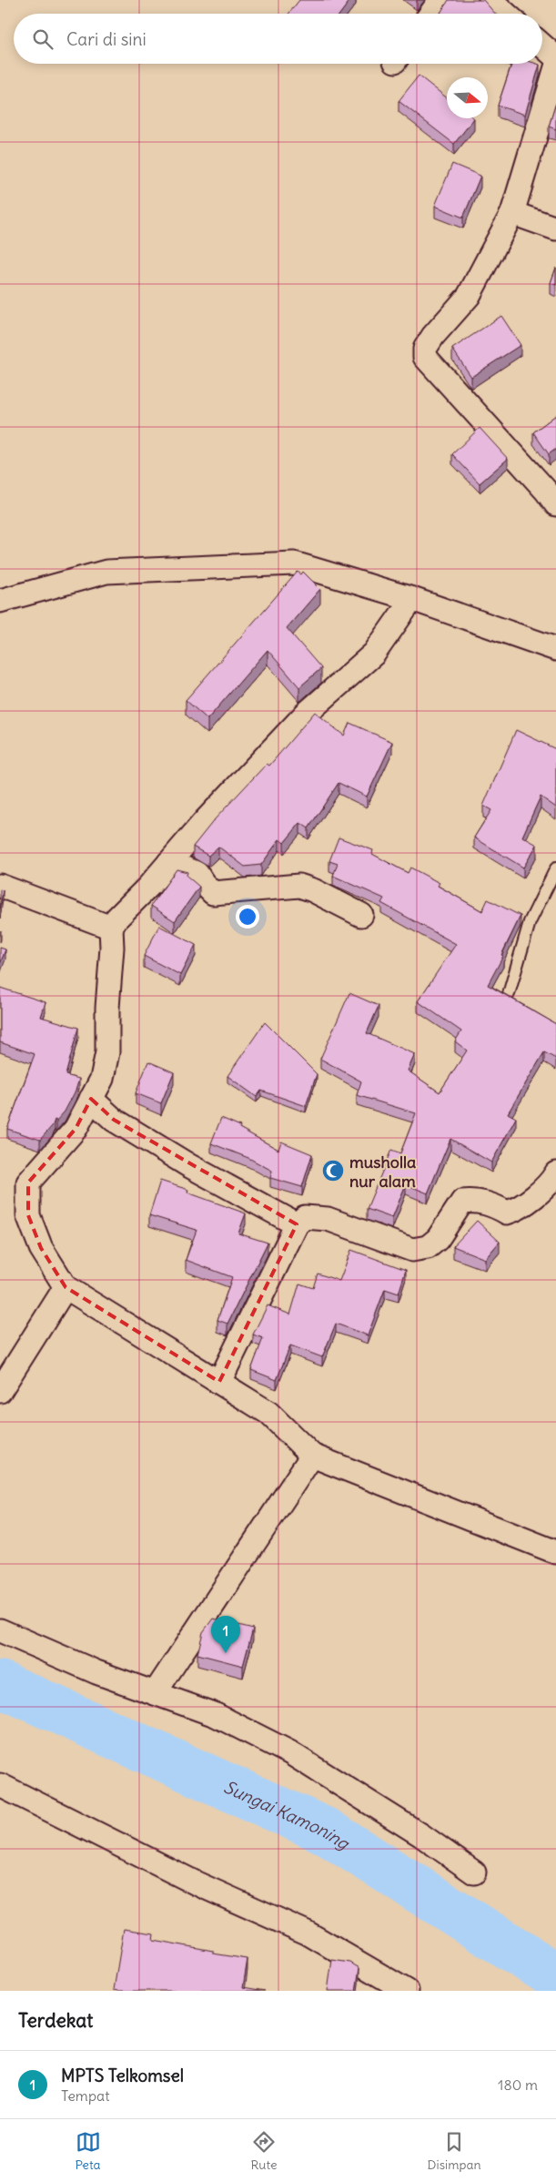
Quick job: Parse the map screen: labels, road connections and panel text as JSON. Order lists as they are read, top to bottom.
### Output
{
  "water": ["Sungai Kamoning"],
  "places": {
    "mosque": ["musholla nur alam"]
  },
  "north": "right",
  "page": {
    "search": "Cari di sini",
    "pins": "1",
    "heading": "Terdekat",
    "list": [
      {
        "mark": "1",
        "name": "MPTS Telkomsel",
        "note": "Tempat",
        "value": "180 m"
      }
    ],
    "nav": ["Peta", "Rute", "Disimpan"]
  }
}
